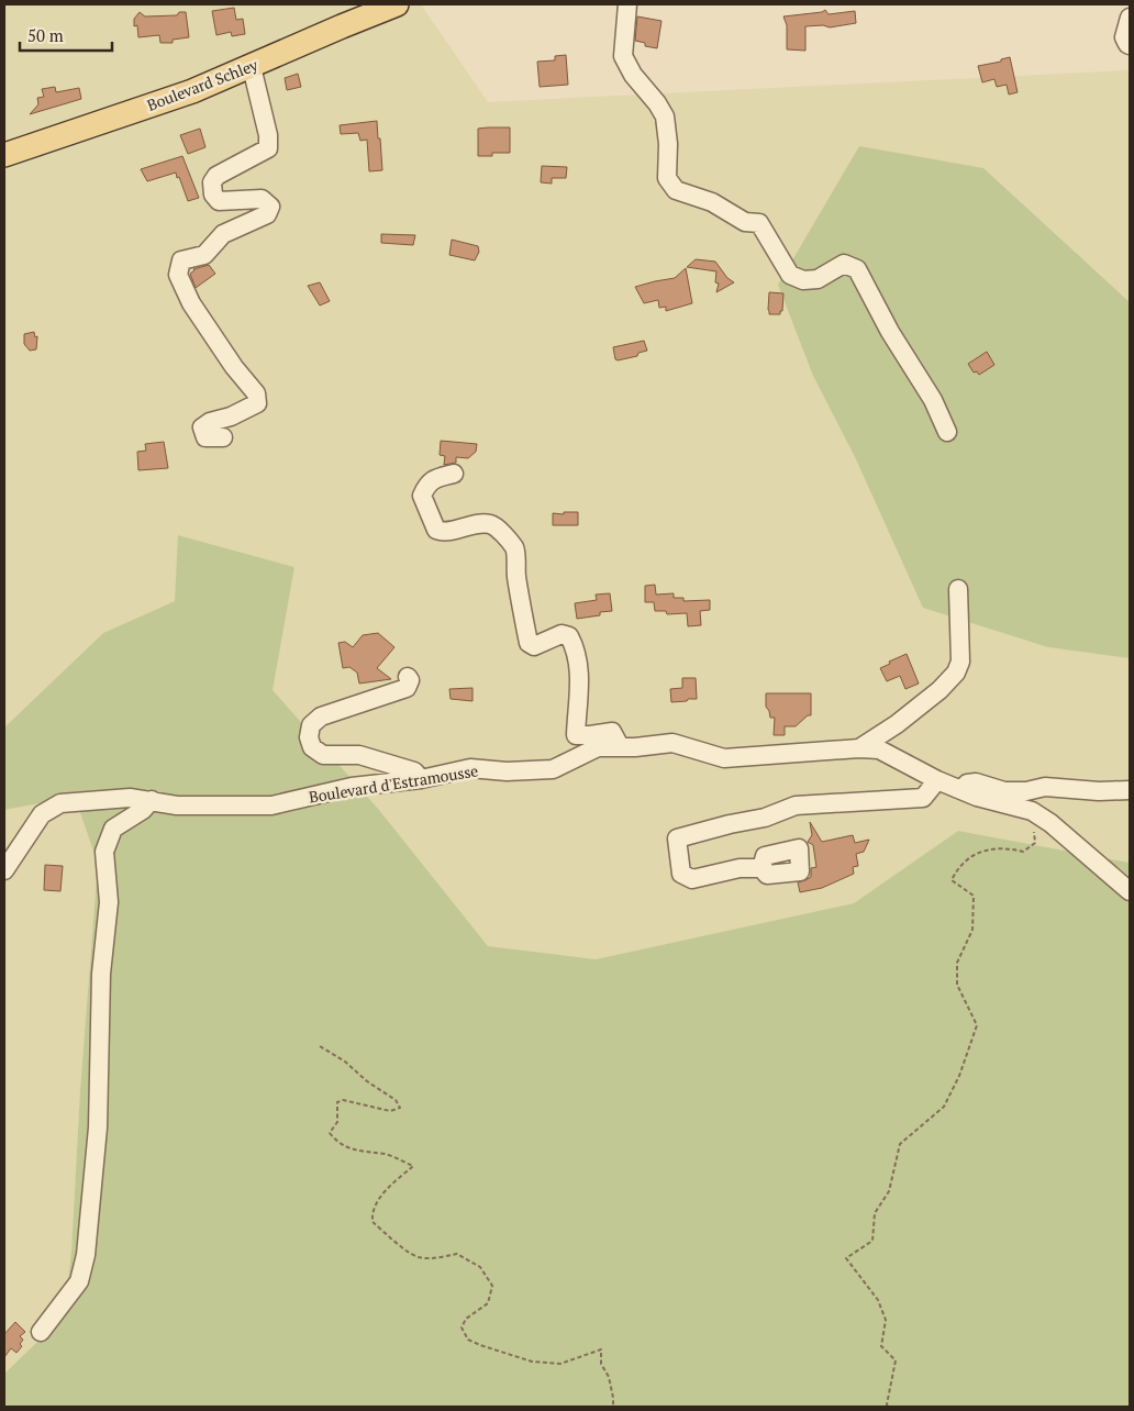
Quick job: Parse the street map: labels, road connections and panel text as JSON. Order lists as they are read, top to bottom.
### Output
{
  "streets": {
    "main road": ["Boulevard Schley"],
    "street": ["Boulevard d'Estramousse"]
  },
  "scale_bar": "50 m"
}
